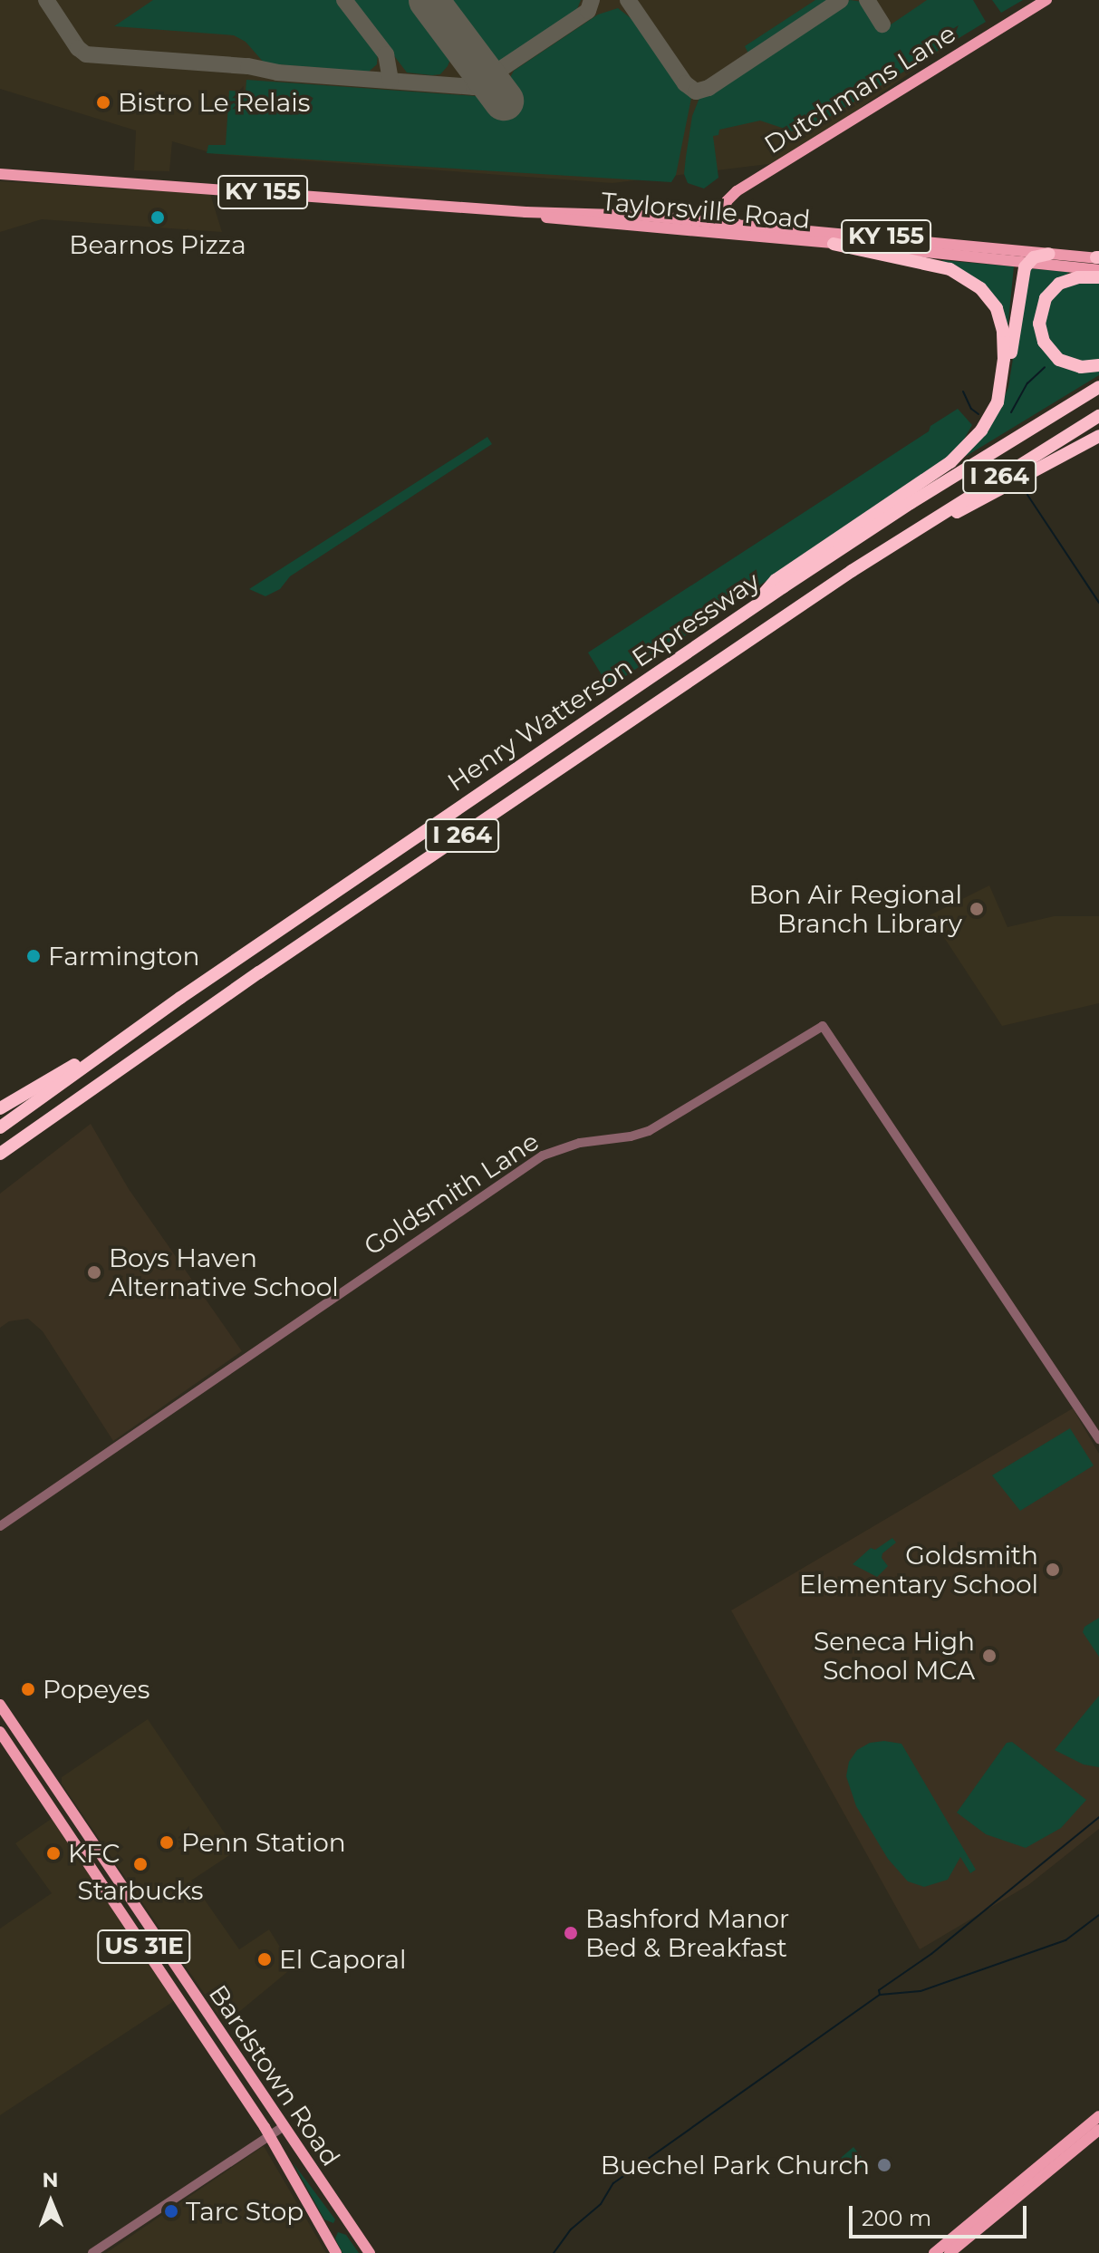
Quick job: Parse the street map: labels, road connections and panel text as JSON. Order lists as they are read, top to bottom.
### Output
{
  "streets": {
    "highway": ["I 264", "Henry Watterson Expressway"],
    "main road": [
      "Dutchmans Lane",
      "KY 155",
      "Taylorsville Road",
      "US 31E",
      "Bardstown Road"
    ],
    "street": ["Goldsmith Lane"]
  },
  "crossings": [
    ["Dutchmans Lane", "Taylorsville Road"]
  ],
  "places": [
    "Bistro Le Relais",
    "Bearnos Pizza",
    "Bon Air Regional Branch Library",
    "Farmington",
    "Boys Haven Alternative School",
    "Goldsmith Elementary School",
    "Seneca High School MCA",
    "Popeyes",
    "Penn Station",
    "KFC",
    "Starbucks",
    "Bashford Manor Bed & Breakfast",
    "El Caporal",
    "Buechel Park Church",
    "Tarc Stop"
  ],
  "scale_bar": "200 m",
  "north": "top"
}
